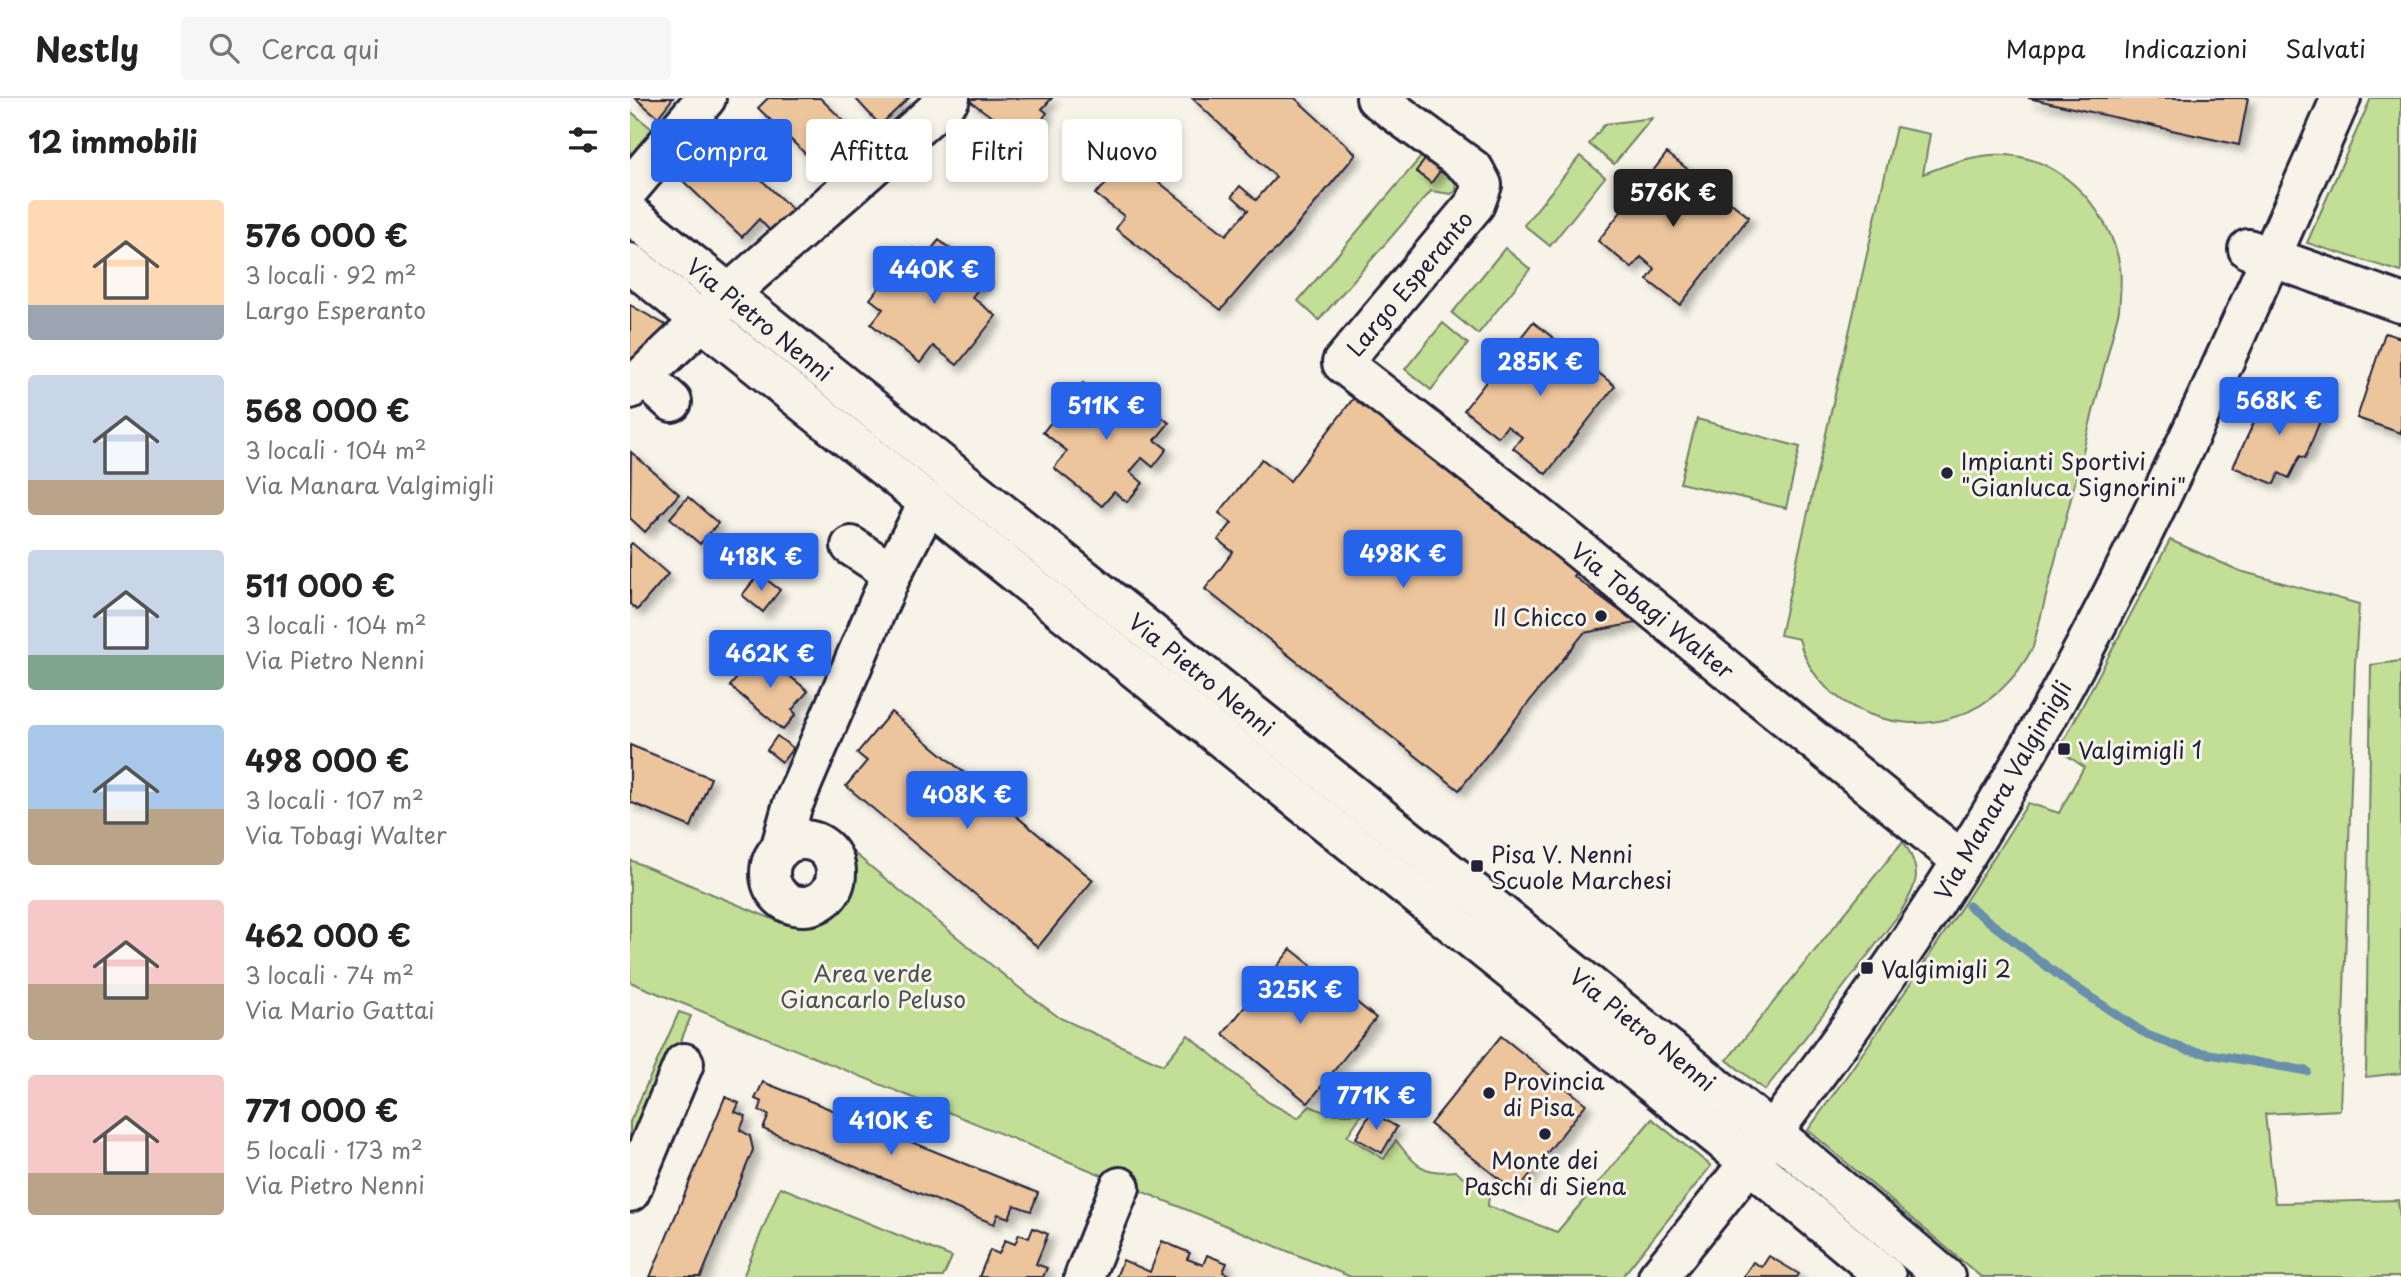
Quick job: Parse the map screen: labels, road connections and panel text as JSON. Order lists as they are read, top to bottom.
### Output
{
  "streets": {
    "street": [
      "Largo Esperanto",
      "Via Pietro Nenni",
      "Via Tobagi Walter",
      "Via Manara Valgimigli"
    ]
  },
  "crossings": [
    ["Largo Esperanto", "Via Tobagi Walter"],
    ["Via Pietro Nenni", "Via Manara Valgimigli"],
    ["Via Tobagi Walter", "Via Manara Valgimigli"]
  ],
  "parks": ["Area verde Giancarlo Peluso"],
  "places": {
    "other": [
      "Impianti Sportivi \"Gianluca Signorini\"",
      "Il Chicco",
      "Provincia di Pisa",
      "Monte dei Paschi di Siena"
    ],
    "transit": ["Valgimigli 1", "Pisa V. Nenni Scuole Marchesi", "Valgimigli 2"]
  },
  "page": {
    "header": "Nestly",
    "search": "Cerca qui",
    "nav": ["Mappa", "Indicazioni", "Salvati"],
    "heading": "12 immobili",
    "chip": [
      "Compra",
      "Affitta",
      "Filtri",
      "Nuovo"
    ],
    "price": [
      "576K €",
      "440K €",
      "285K €",
      "568K €",
      "511K €",
      "498K €",
      "418K €",
      "462K €",
      "408K €",
      "325K €",
      "771K €",
      "410K €"
    ],
    "list": [
      {
        "name": "576 000 €",
        "note": "3 locali · 92 m² · Largo Esperanto"
      },
      {
        "name": "568 000 €",
        "note": "3 locali · 104 m² · Via Manara Valgimigli"
      },
      {
        "name": "511 000 €",
        "note": "3 locali · 104 m² · Via Pietro Nenni"
      },
      {
        "name": "498 000 €",
        "note": "3 locali · 107 m² · Via Tobagi Walter"
      },
      {
        "name": "462 000 €",
        "note": "3 locali · 74 m² · Via Mario Gattai"
      },
      {
        "name": "771 000 €",
        "note": "5 locali · 173 m² · Via Pietro Nenni"
      }
    ]
  }
}
